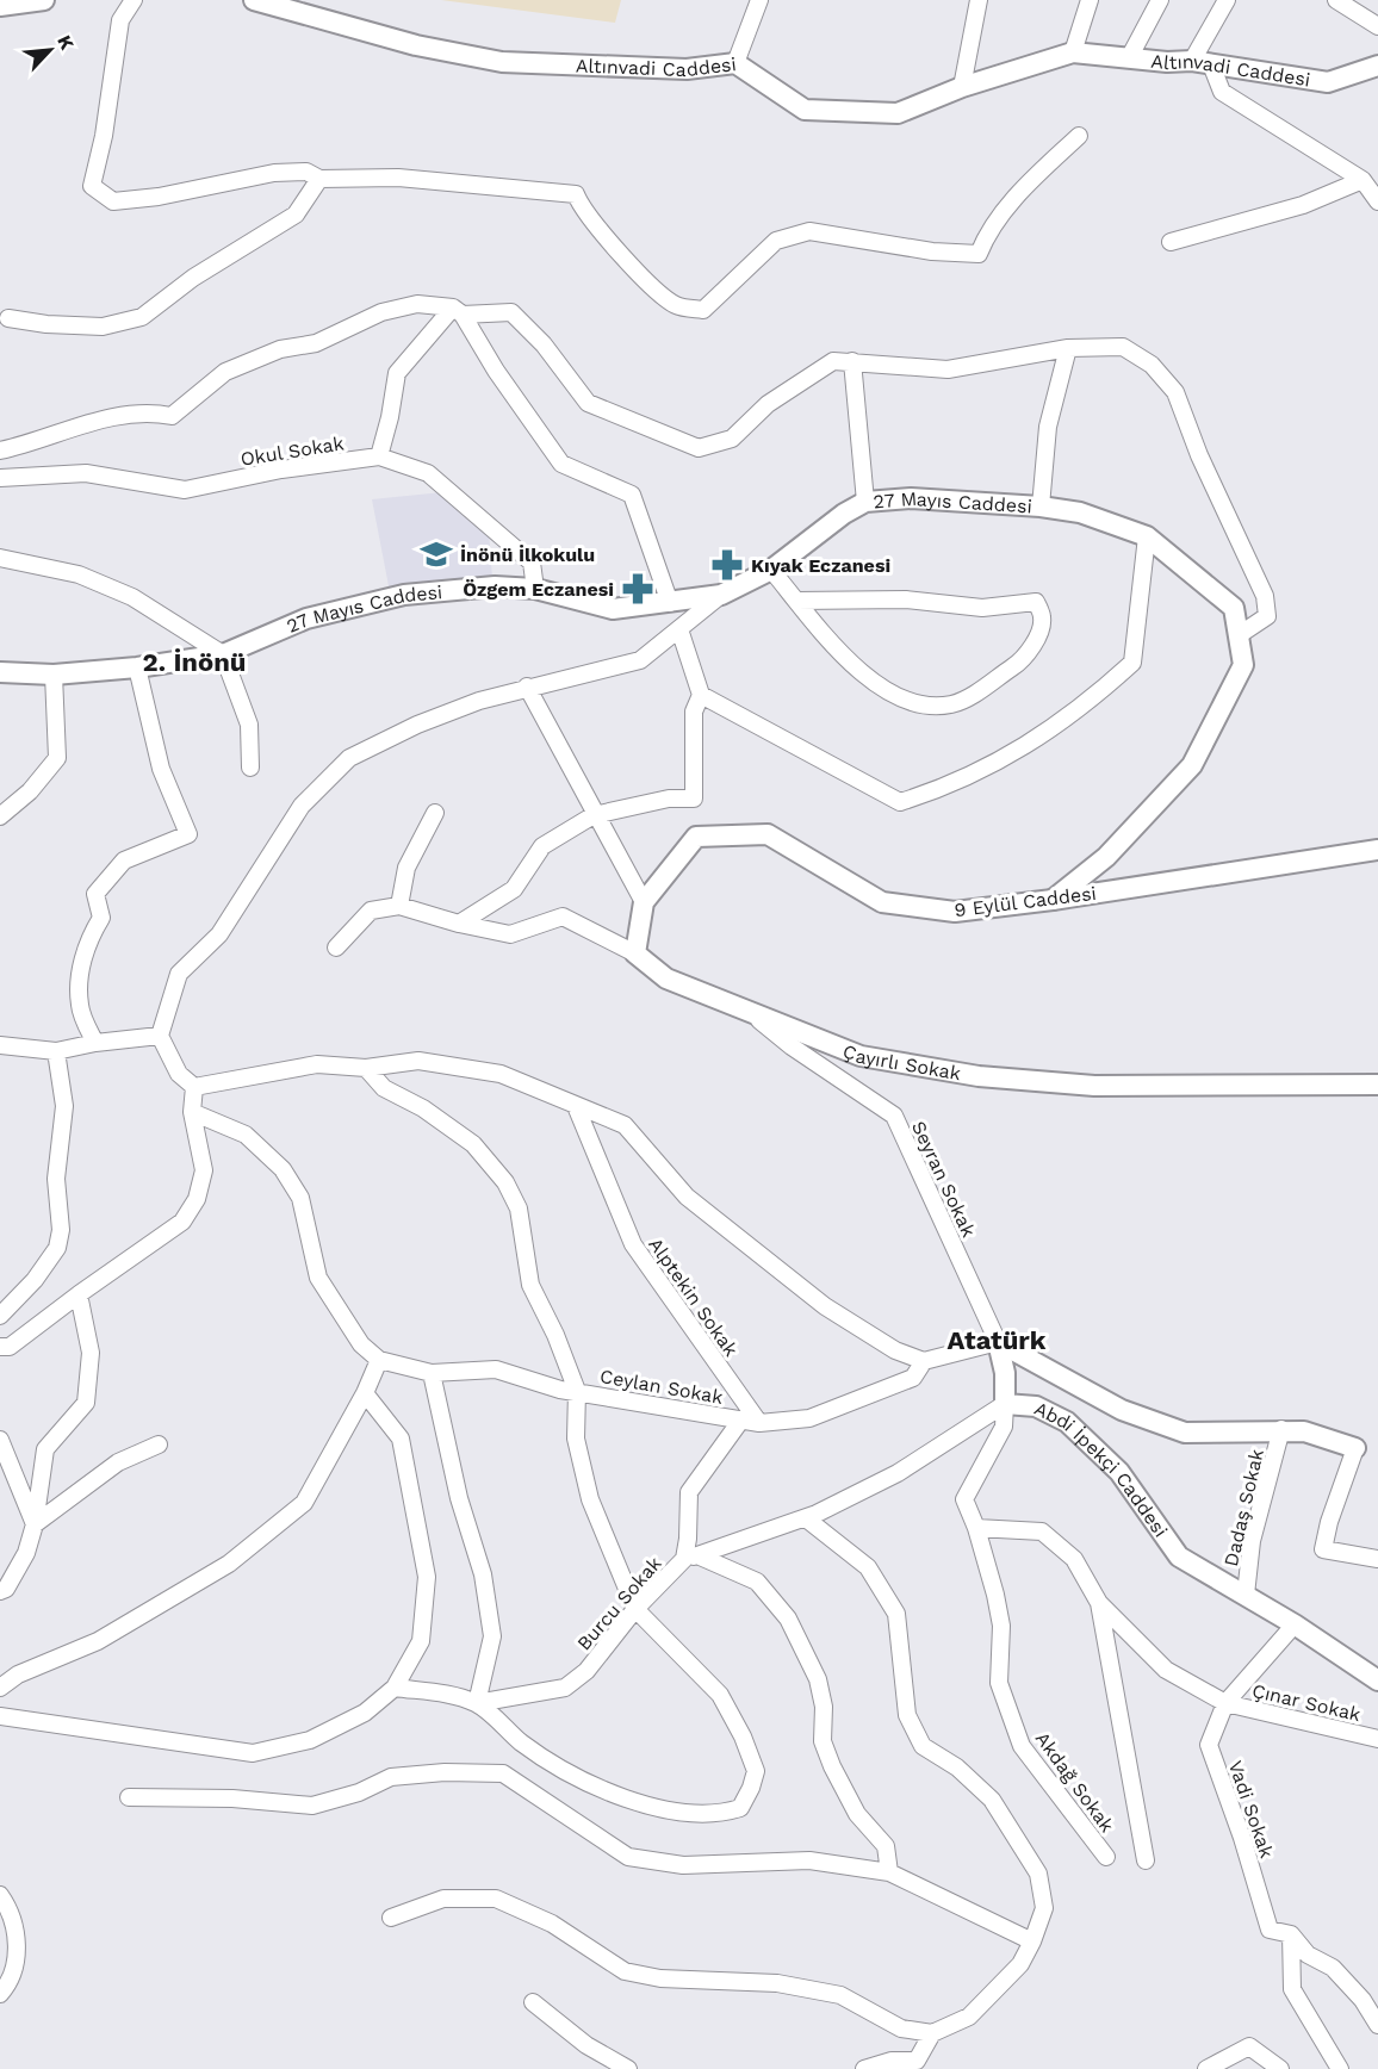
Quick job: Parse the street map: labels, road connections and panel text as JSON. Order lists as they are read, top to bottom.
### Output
{
  "streets": {
    "street": [
      "Altınvadi Caddesi",
      "Okul Sokak",
      "27 Mayıs Caddesi",
      "9 Eylül Caddesi",
      "Çayırlı Sokak",
      "Seyran Sokak",
      "Alptekin Sokak",
      "Ceylan Sokak",
      "Abdi İpekçi Caddesi",
      "Dadaş Sokak",
      "Burcu Sokak",
      "Çınar Sokak",
      "Akdağ Sokak",
      "Vadi Sokak"
    ]
  },
  "crossings": [
    ["Okul Sokak", "27 Mayıs Caddesi"],
    ["27 Mayıs Caddesi", "9 Eylül Caddesi"],
    ["9 Eylül Caddesi", "Çayırlı Sokak"],
    ["Çayırlı Sokak", "Seyran Sokak"],
    ["Seyran Sokak", "Abdi İpekçi Caddesi"],
    ["Alptekin Sokak", "Ceylan Sokak"],
    ["Ceylan Sokak", "Burcu Sokak"],
    ["Abdi İpekçi Caddesi", "Dadaş Sokak"],
    ["Abdi İpekçi Caddesi", "Akdağ Sokak"],
    ["Çınar Sokak", "Vadi Sokak"]
  ],
  "districts": ["2. İnönü", "Atatürk"],
  "places": {
    "school or university": ["İnönü İlkokulu"],
    "pharmacy": ["Kıyak Eczanesi", "Özgem Eczanesi"]
  },
  "north": "top right"
}
